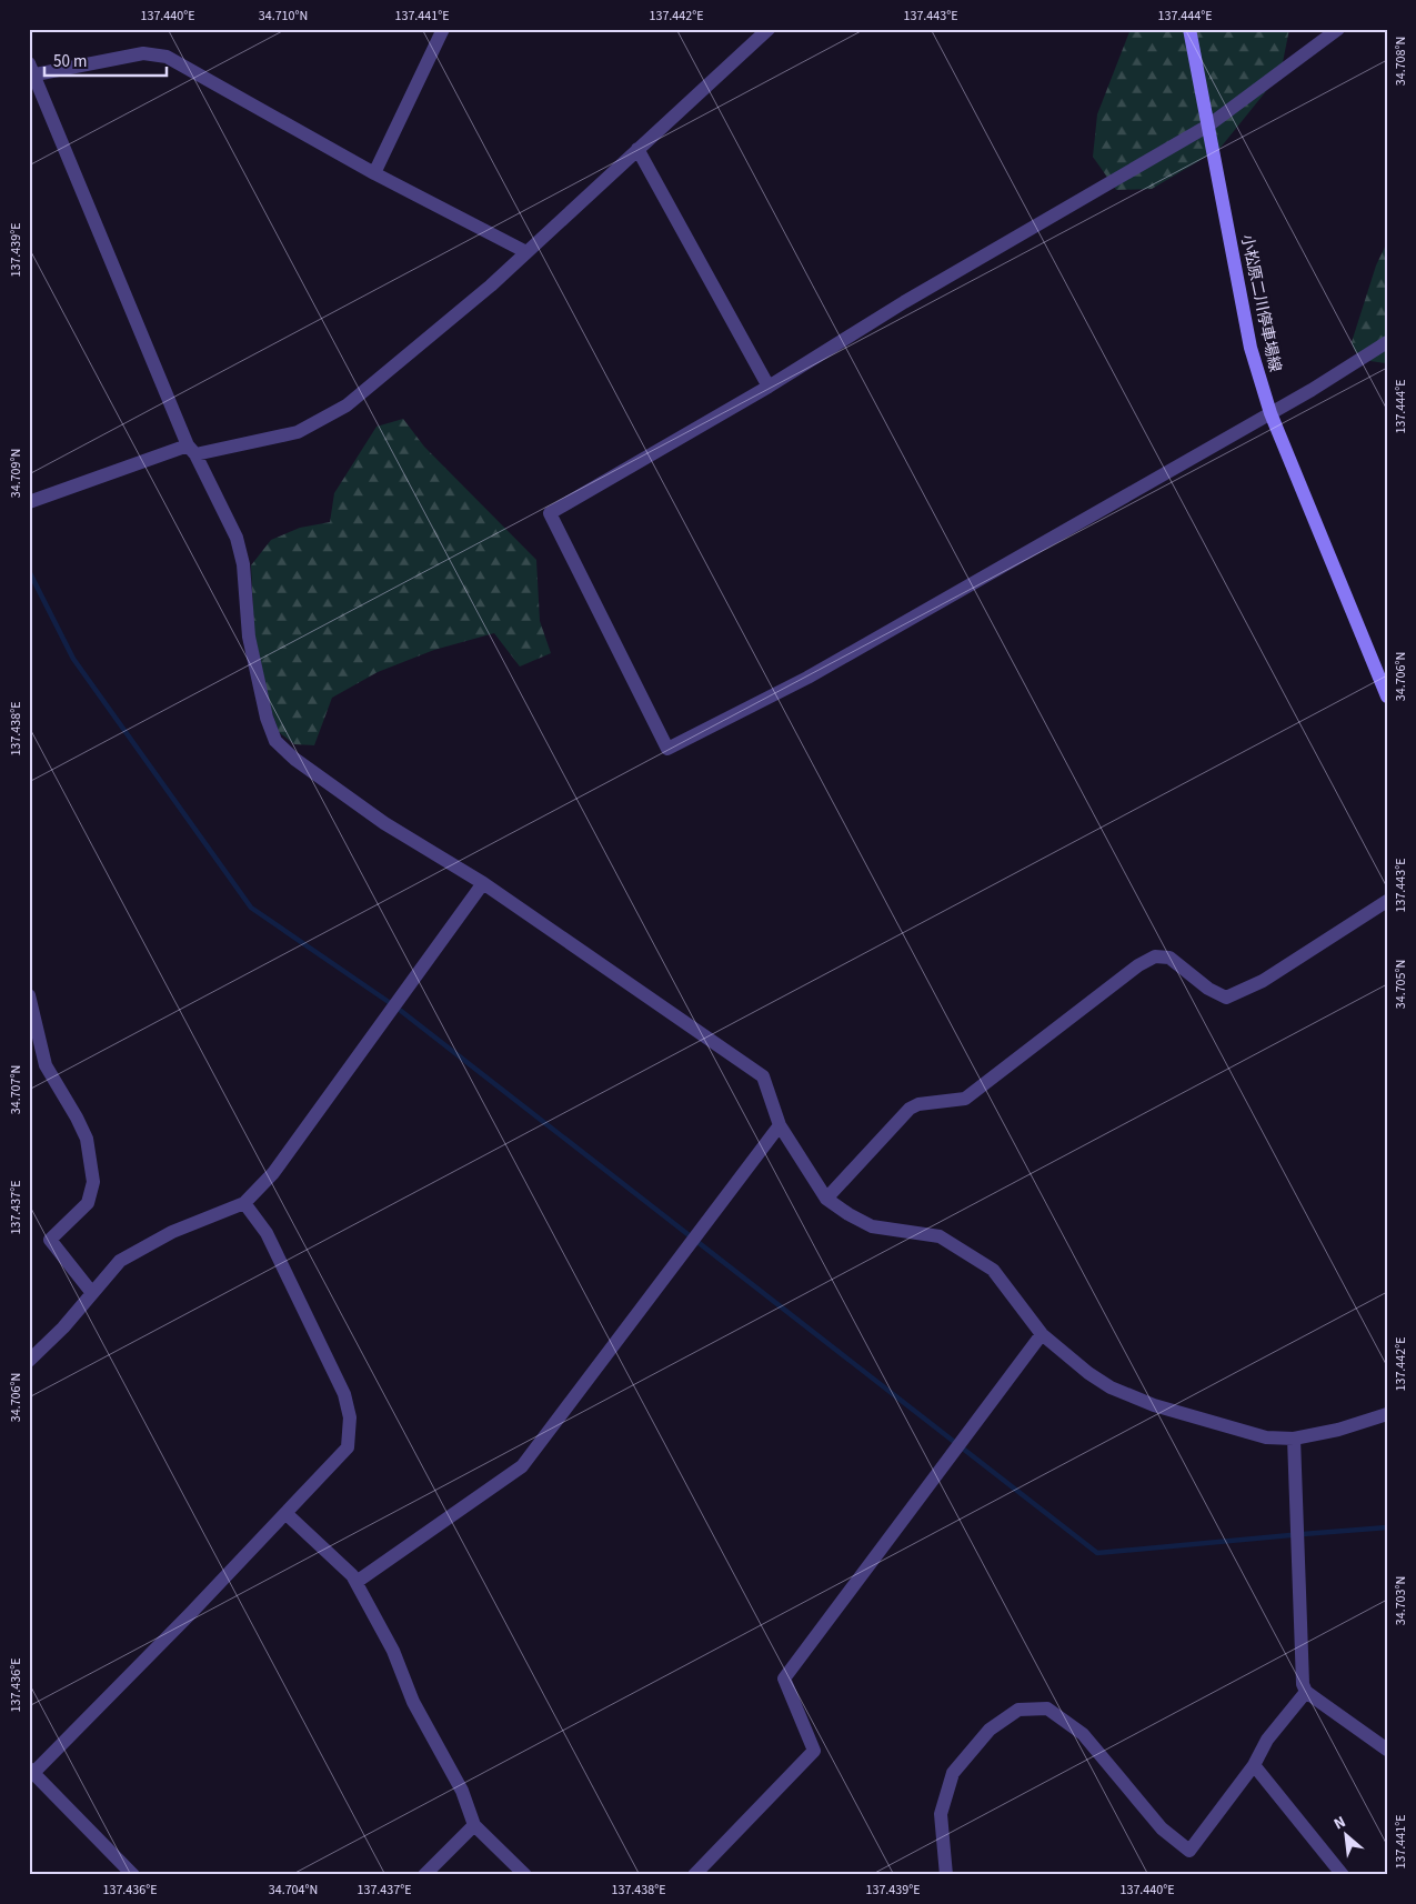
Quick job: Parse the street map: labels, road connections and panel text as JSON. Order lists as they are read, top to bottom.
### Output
{
  "streets": {
    "main road": ["小松原二川停車場線"]
  },
  "scale_bar": "50 m",
  "north": "top left",
  "coordinates": [
    "137.440°E",
    "34.710°N",
    "137.441°E",
    "137.442°E",
    "137.443°E",
    "137.444°E",
    "34.708°N",
    "137.439°E",
    "34.709°N",
    "34.706°N",
    "137.438°E",
    "34.705°N",
    "34.707°N",
    "137.437°E",
    "34.703°N",
    "137.436°E",
    "34.704°N"
  ]
}
